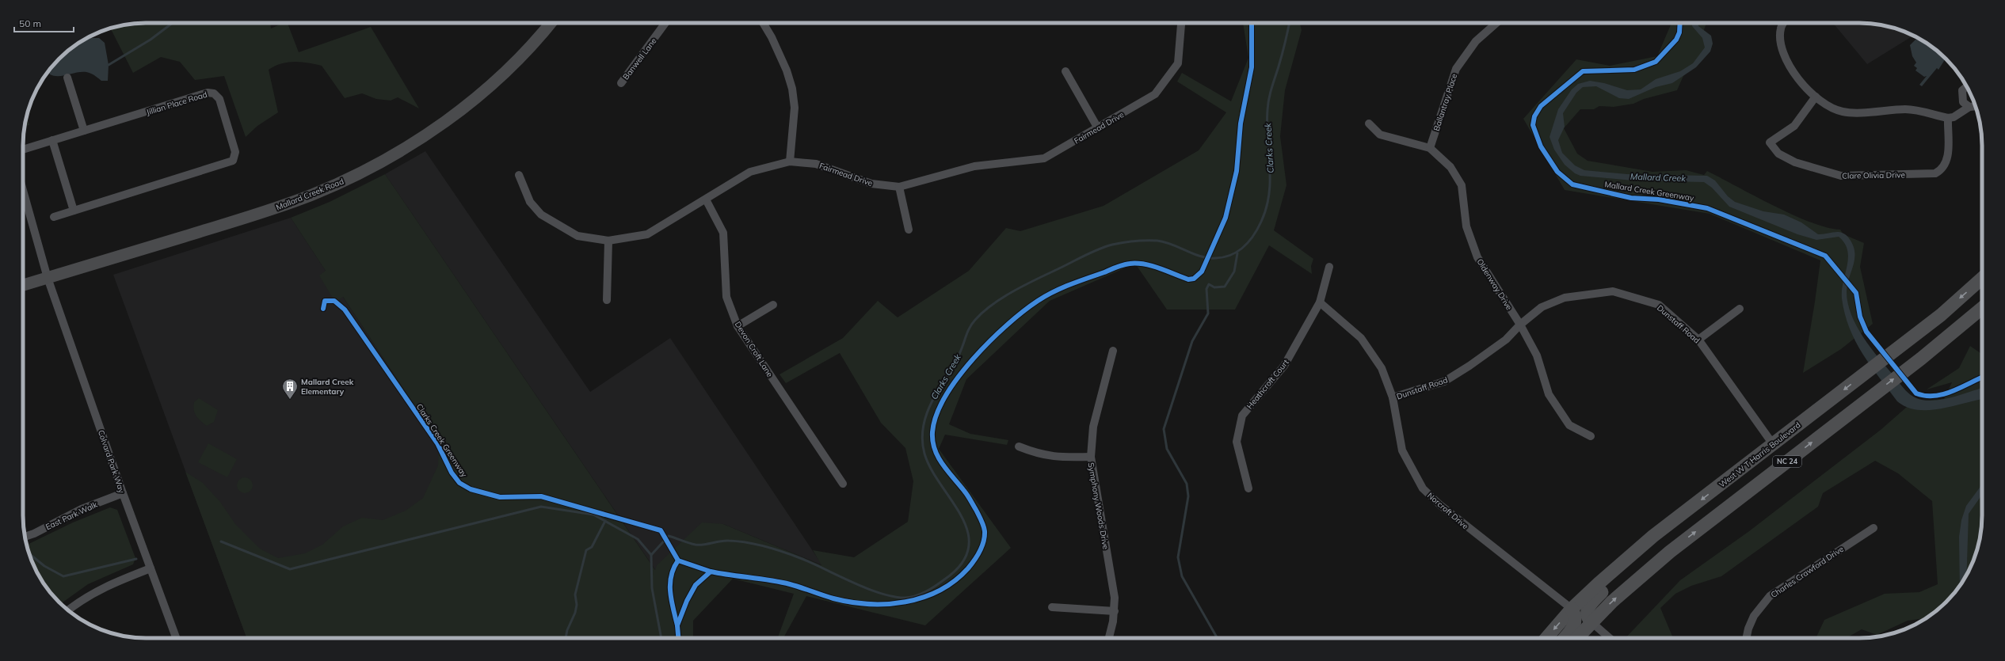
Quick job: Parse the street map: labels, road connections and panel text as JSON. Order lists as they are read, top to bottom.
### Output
{
  "streets": {
    "main road": ["Mallard Creek Road", "West W T Harris Boulevard", "NC 24"],
    "street": [
      "Banwell Lane",
      "Ballantray Place",
      "Jillian Place Road",
      "Fairmead Drive",
      "Clare Olivia Drive",
      "Oldenway Drive",
      "Dunstaff Road",
      "Devon Croft Lane",
      "Heathcroft Court",
      "Colvard Park Way",
      "Symphony Woods Drive",
      "Norcroft Drive",
      "East Park Walk",
      "Charles Crawford Drive"
    ],
    "cycle path": ["Mallard Creek Greenway", "Clarks Creek Greenway"]
  },
  "crossings": [
    ["Ballantray Place", "Oldenway Drive"],
    ["Fairmead Drive", "Devon Croft Lane"],
    ["Mallard Creek Road", "Colvard Park Way"],
    ["Oldenway Drive", "Dunstaff Road"],
    ["Dunstaff Road", "West W T Harris Boulevard"],
    ["Dunstaff Road", "Norcroft Drive"],
    ["Heathcroft Court", "Norcroft Drive"],
    ["West W T Harris Boulevard", "Norcroft Drive"],
    ["Colvard Park Way", "East Park Walk"]
  ],
  "water": ["Clarks Creek", "Mallard Creek"],
  "places": {
    "building": ["Mallard Creek Elementary"]
  },
  "scale_bar": "50 m"
}
